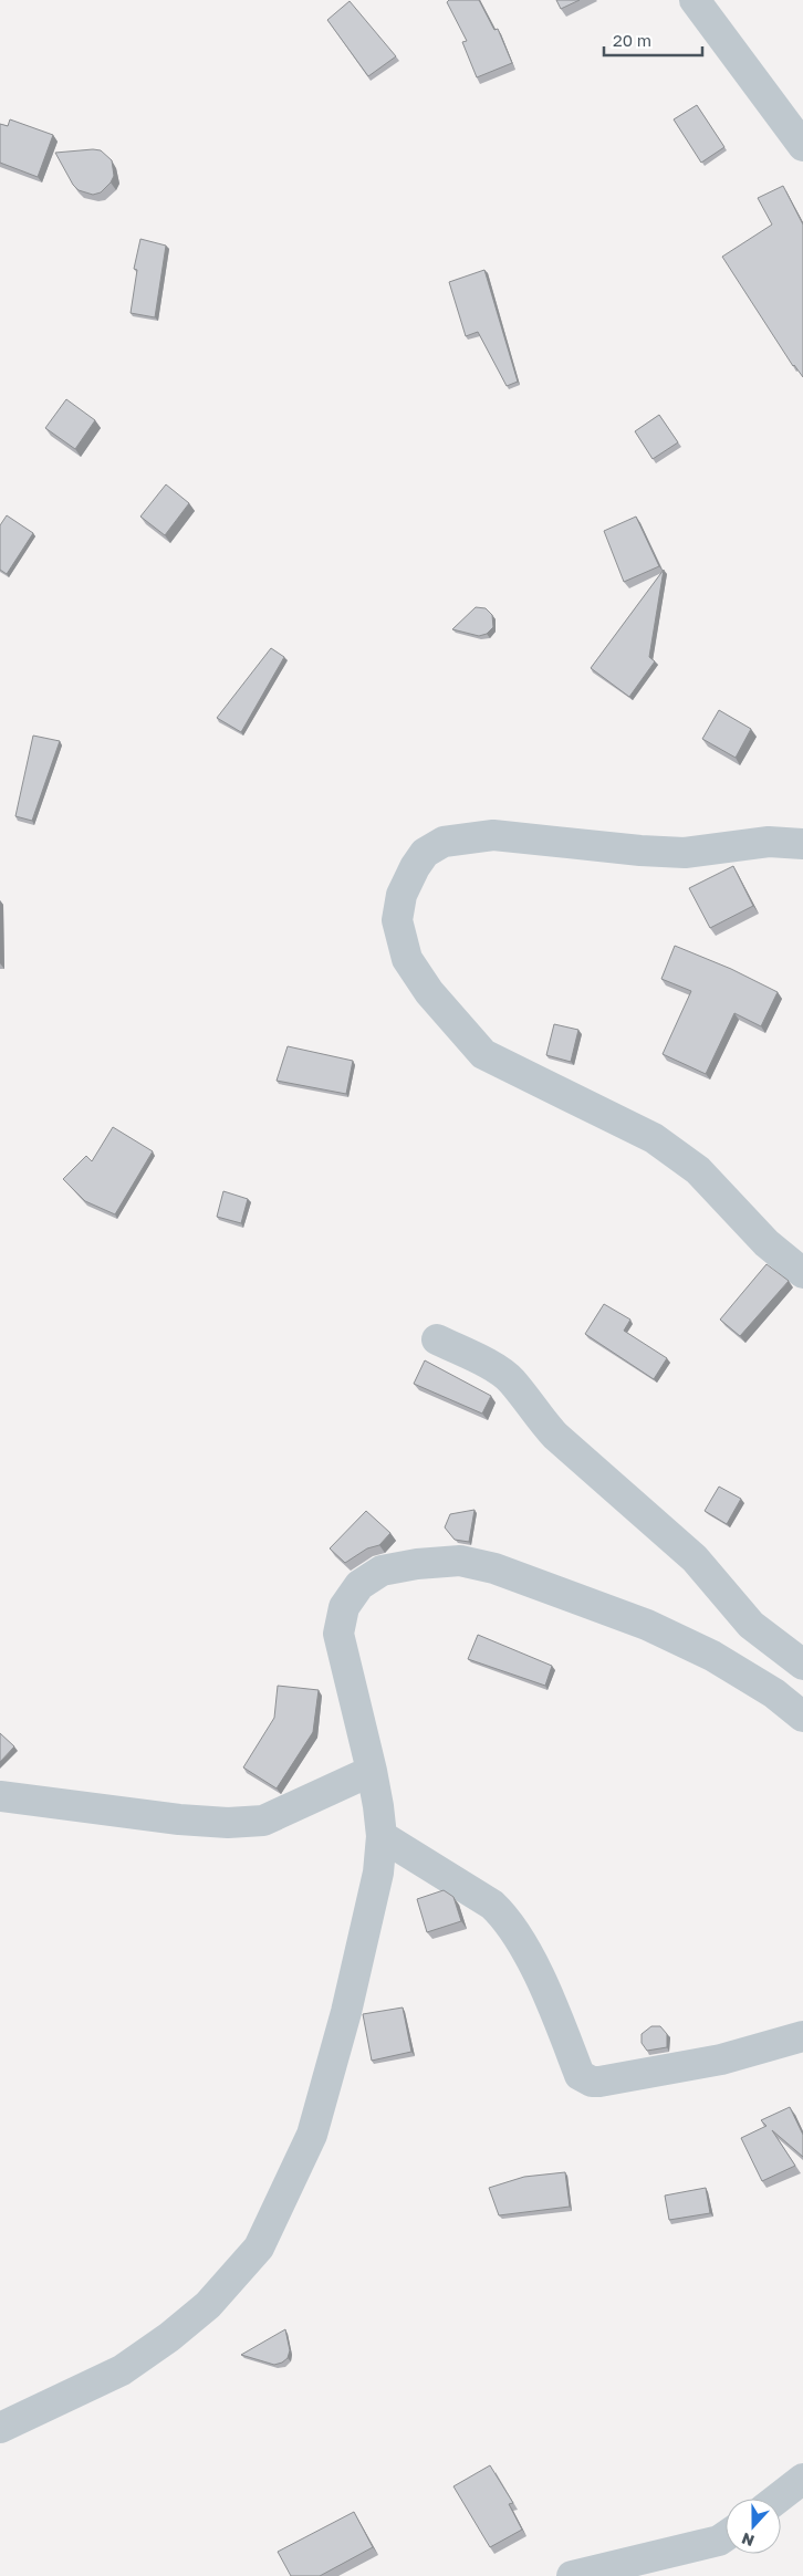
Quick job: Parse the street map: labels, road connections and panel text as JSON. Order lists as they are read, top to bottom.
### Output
{
  "scale_bar": "20 m",
  "north": "bottom"
}
